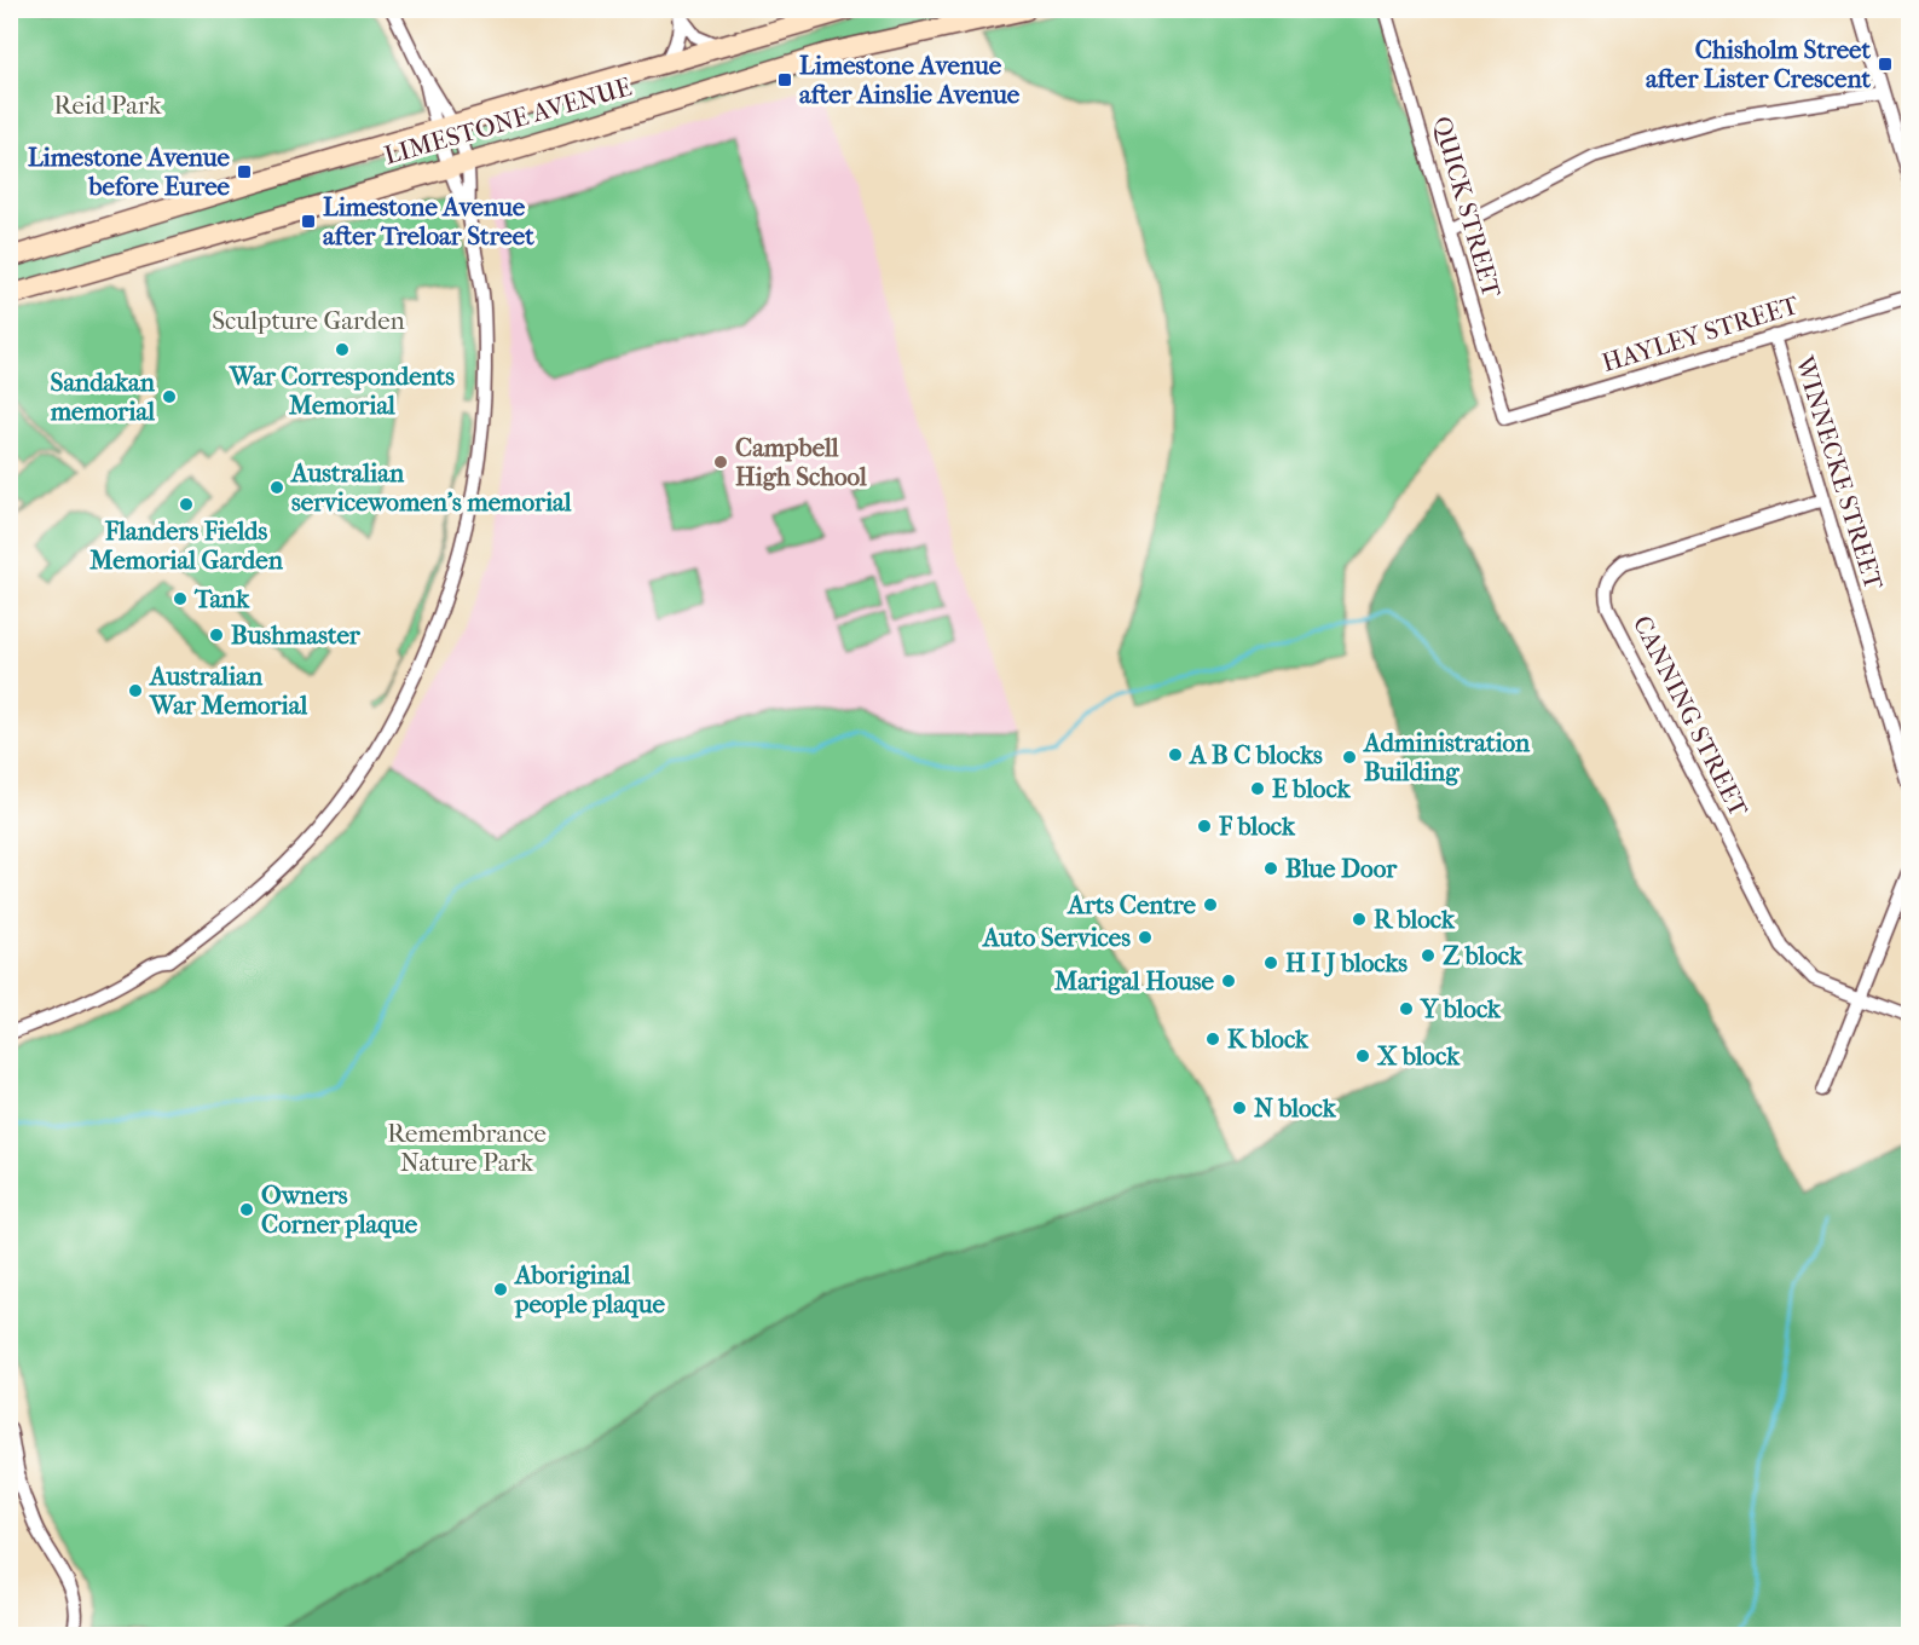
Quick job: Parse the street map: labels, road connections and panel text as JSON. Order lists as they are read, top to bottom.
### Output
{
  "streets": {
    "main road": ["LIMESTONE AVENUE"],
    "street": [
      "QUICK STREET",
      "HAYLEY STREET",
      "WINNECKE STREET",
      "CANNING STREET"
    ]
  },
  "crossings": [
    ["QUICK STREET", "HAYLEY STREET"],
    ["HAYLEY STREET", "WINNECKE STREET"],
    ["WINNECKE STREET", "CANNING STREET"]
  ],
  "parks": ["Reid Park", "Sculpture Garden", "Remembrance Nature Park"],
  "places": {
    "transit": [
      "Chisholm Street after Lister Crescent",
      "Limestone Avenue after Ainslie Avenue",
      "Limestone Avenue before Euree",
      "Limestone Avenue after Treloar Street"
    ],
    "other": [
      "War Correspondents Memorial",
      "Sandakan memorial",
      "Campbell High School",
      "Australian servicewomen's memorial",
      "Flanders Fields Memorial Garden",
      "Tank",
      "Bushmaster",
      "Australian War Memorial",
      "A B C blocks",
      "Administration Building",
      "E block",
      "F block",
      "Blue Door",
      "Arts Centre",
      "R block",
      "Auto Services",
      "Z block",
      "H I J blocks",
      "Marigal House",
      "Y block",
      "K block",
      "X block",
      "N block",
      "Owners Corner plaque",
      "Aboriginal people plaque"
    ]
  }
}
